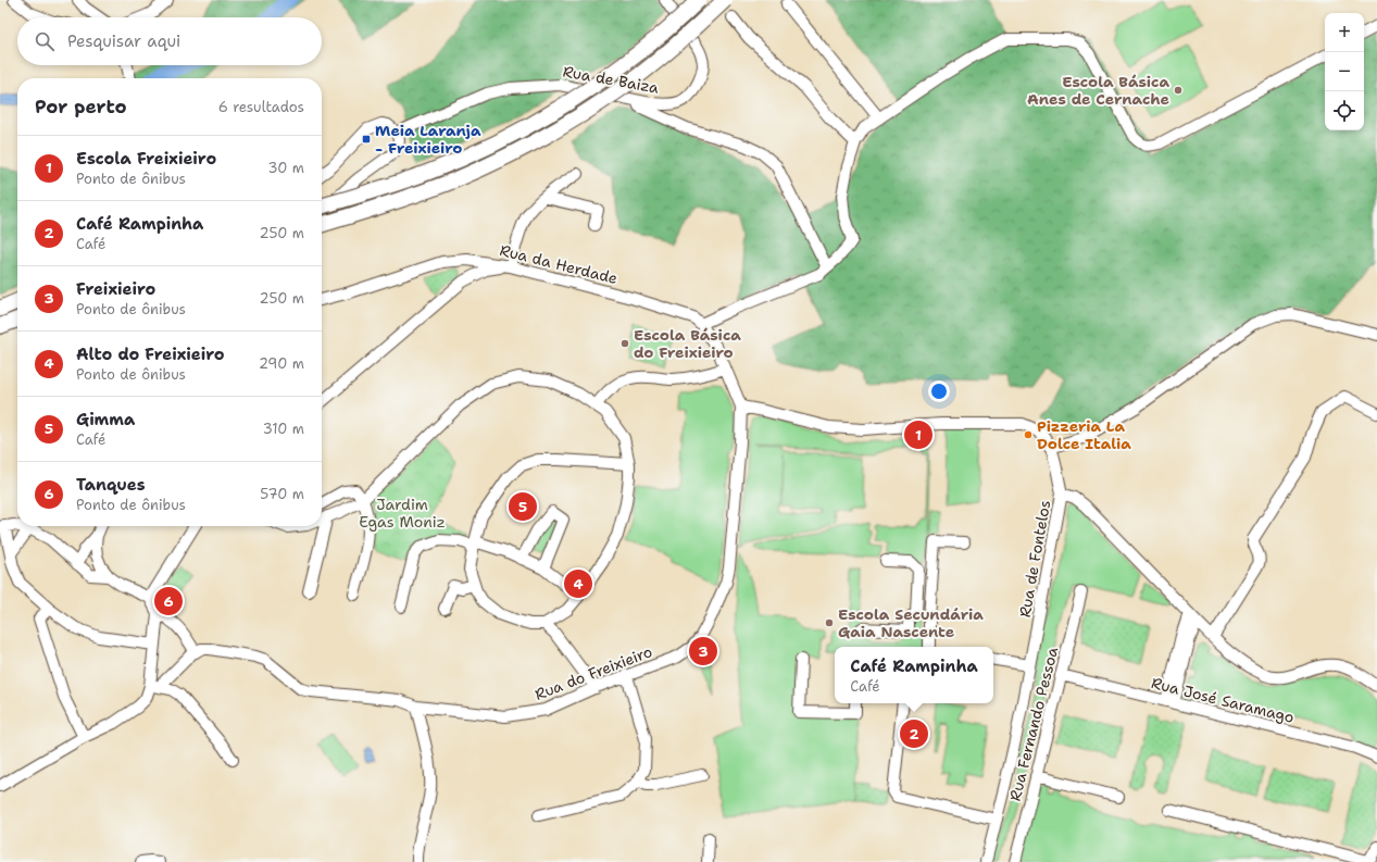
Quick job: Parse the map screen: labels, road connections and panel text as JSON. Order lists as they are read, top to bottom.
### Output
{
  "streets": {
    "street": [
      "Rua de Baiza",
      "Rua da Herdade",
      "Rua de Fontelos",
      "Rua do Freixieiro",
      "Rua José Saramago",
      "Rua Fernando Pessoa"
    ]
  },
  "crossings": [
    ["Rua da Herdade", "Rua de Fontelos"],
    ["Rua da Herdade", "Rua do Freixieiro"],
    ["Rua de Fontelos", "Rua do Freixieiro"],
    ["Rua José Saramago", "Rua Fernando Pessoa"]
  ],
  "parks": ["Jardim Egas Moniz"],
  "places": {
    "other": [
      "Escola Básica Anes de Cernache",
      "Escola Básica do Freixieiro",
      "Pizzeria La Dolce Italia",
      "Escola Secundária Gaia Nascente"
    ],
    "transit": ["Meia Laranja - Freixieiro"]
  },
  "page": {
    "map_buttons": ["+", "−"],
    "search": "Pesquisar aqui",
    "heading": ["Por perto", "6 resultados"],
    "list": [
      {
        "mark": "1",
        "name": "Escola Freixieiro",
        "note": "Ponto de ônibus",
        "value": "30 m"
      },
      {
        "mark": "2",
        "name": "Café Rampinha",
        "note": "Café",
        "value": "250 m"
      },
      {
        "mark": "3",
        "name": "Freixieiro",
        "note": "Ponto de ônibus",
        "value": "250 m"
      },
      {
        "mark": "4",
        "name": "Alto do Freixieiro",
        "note": "Ponto de ônibus",
        "value": "290 m"
      },
      {
        "mark": "5",
        "name": "Gimma",
        "note": "Café",
        "value": "310 m"
      },
      {
        "mark": "6",
        "name": "Tanques",
        "note": "Ponto de ônibus",
        "value": "570 m"
      }
    ],
    "pins": [
      "1",
      "5",
      "4",
      "6",
      "3",
      "2"
    ],
    "popup": ["Café Rampinha", "Café"]
  }
}
